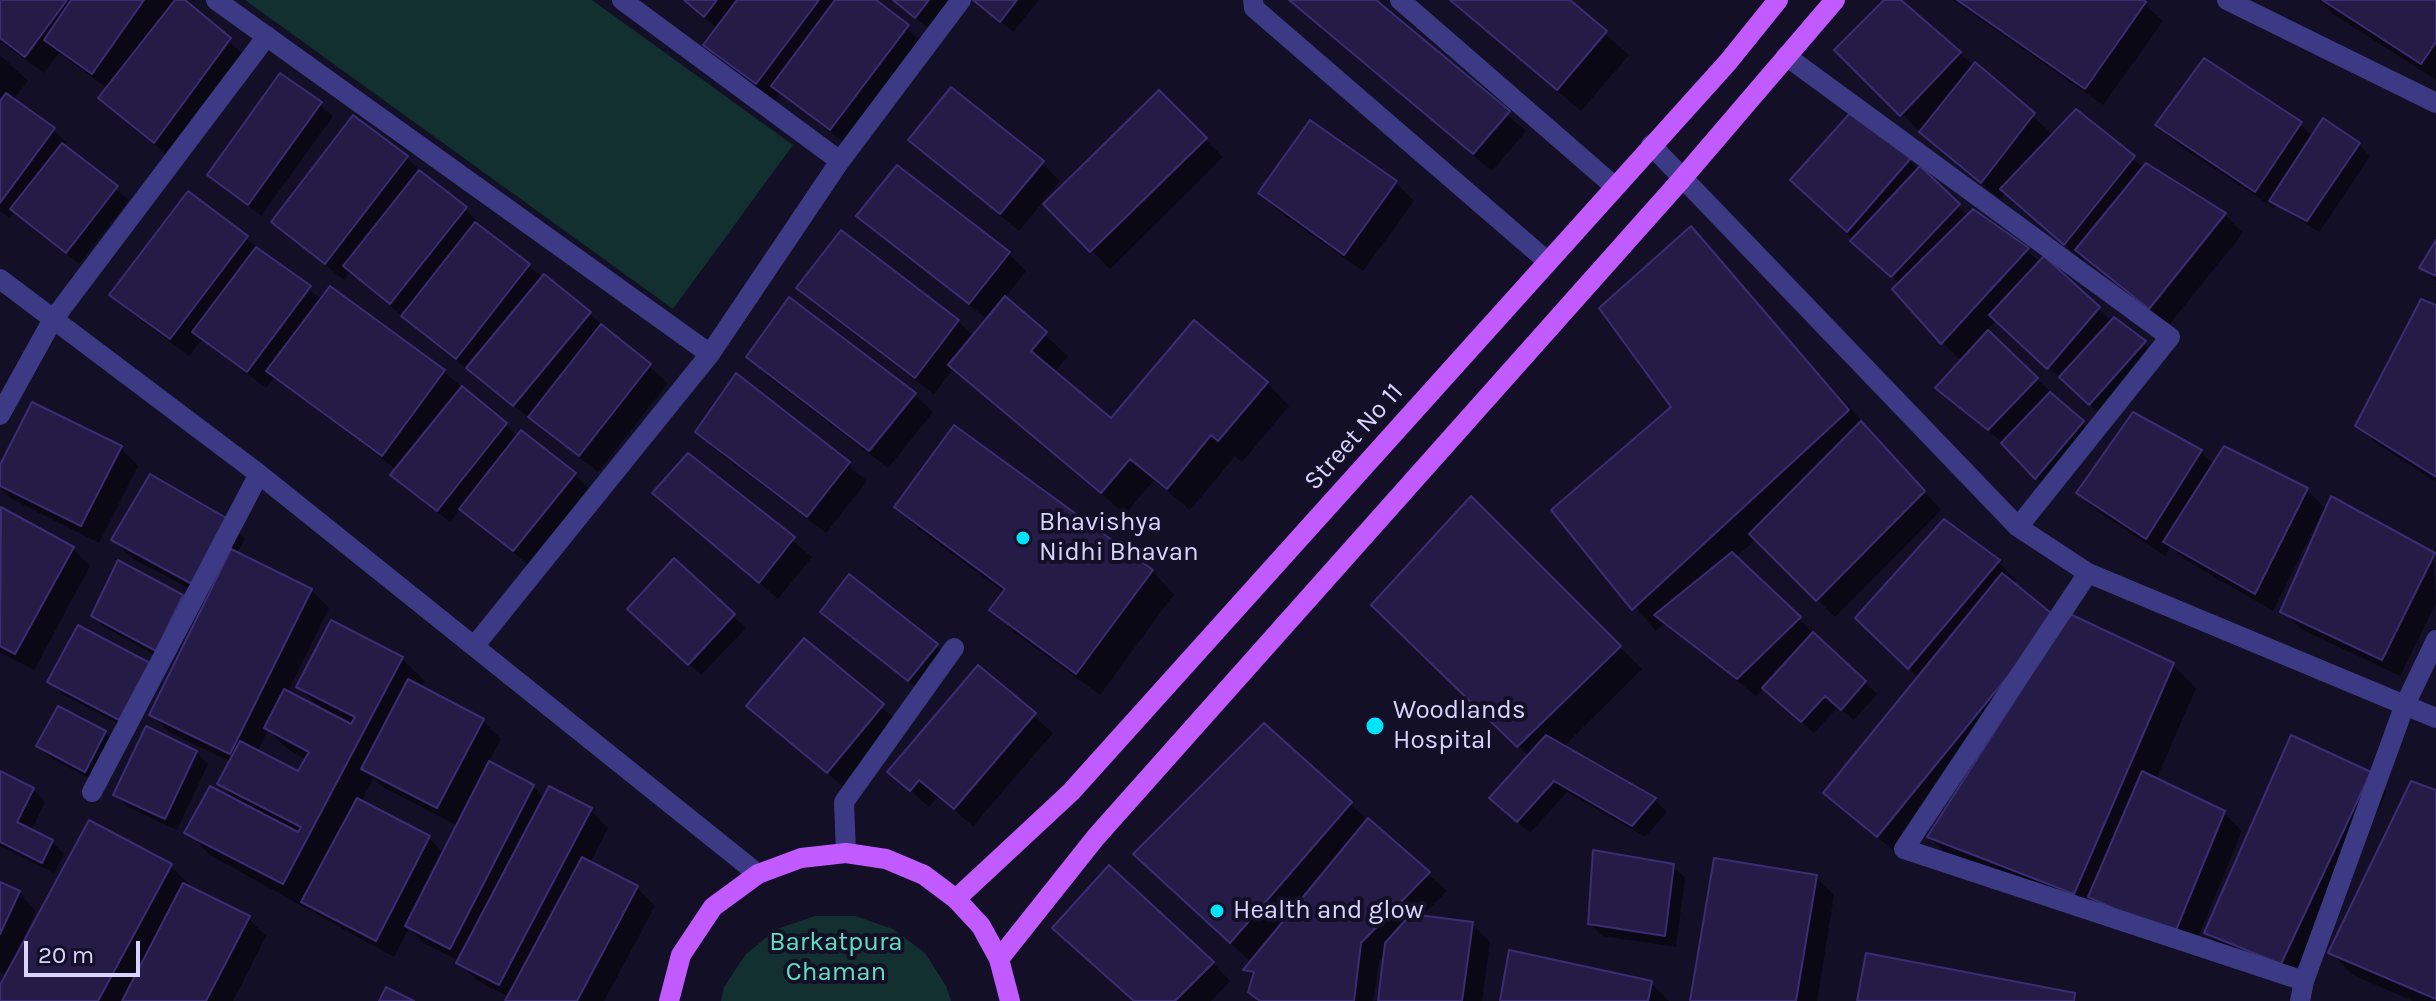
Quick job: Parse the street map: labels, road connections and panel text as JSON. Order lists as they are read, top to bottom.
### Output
{
  "streets": {
    "main road": ["Street No 11"]
  },
  "parks": ["Barkatpura Chaman"],
  "places": ["Bhavishya Nidhi Bhavan", "Woodlands Hospital", "Health and glow"],
  "scale_bar": "20 m"
}
